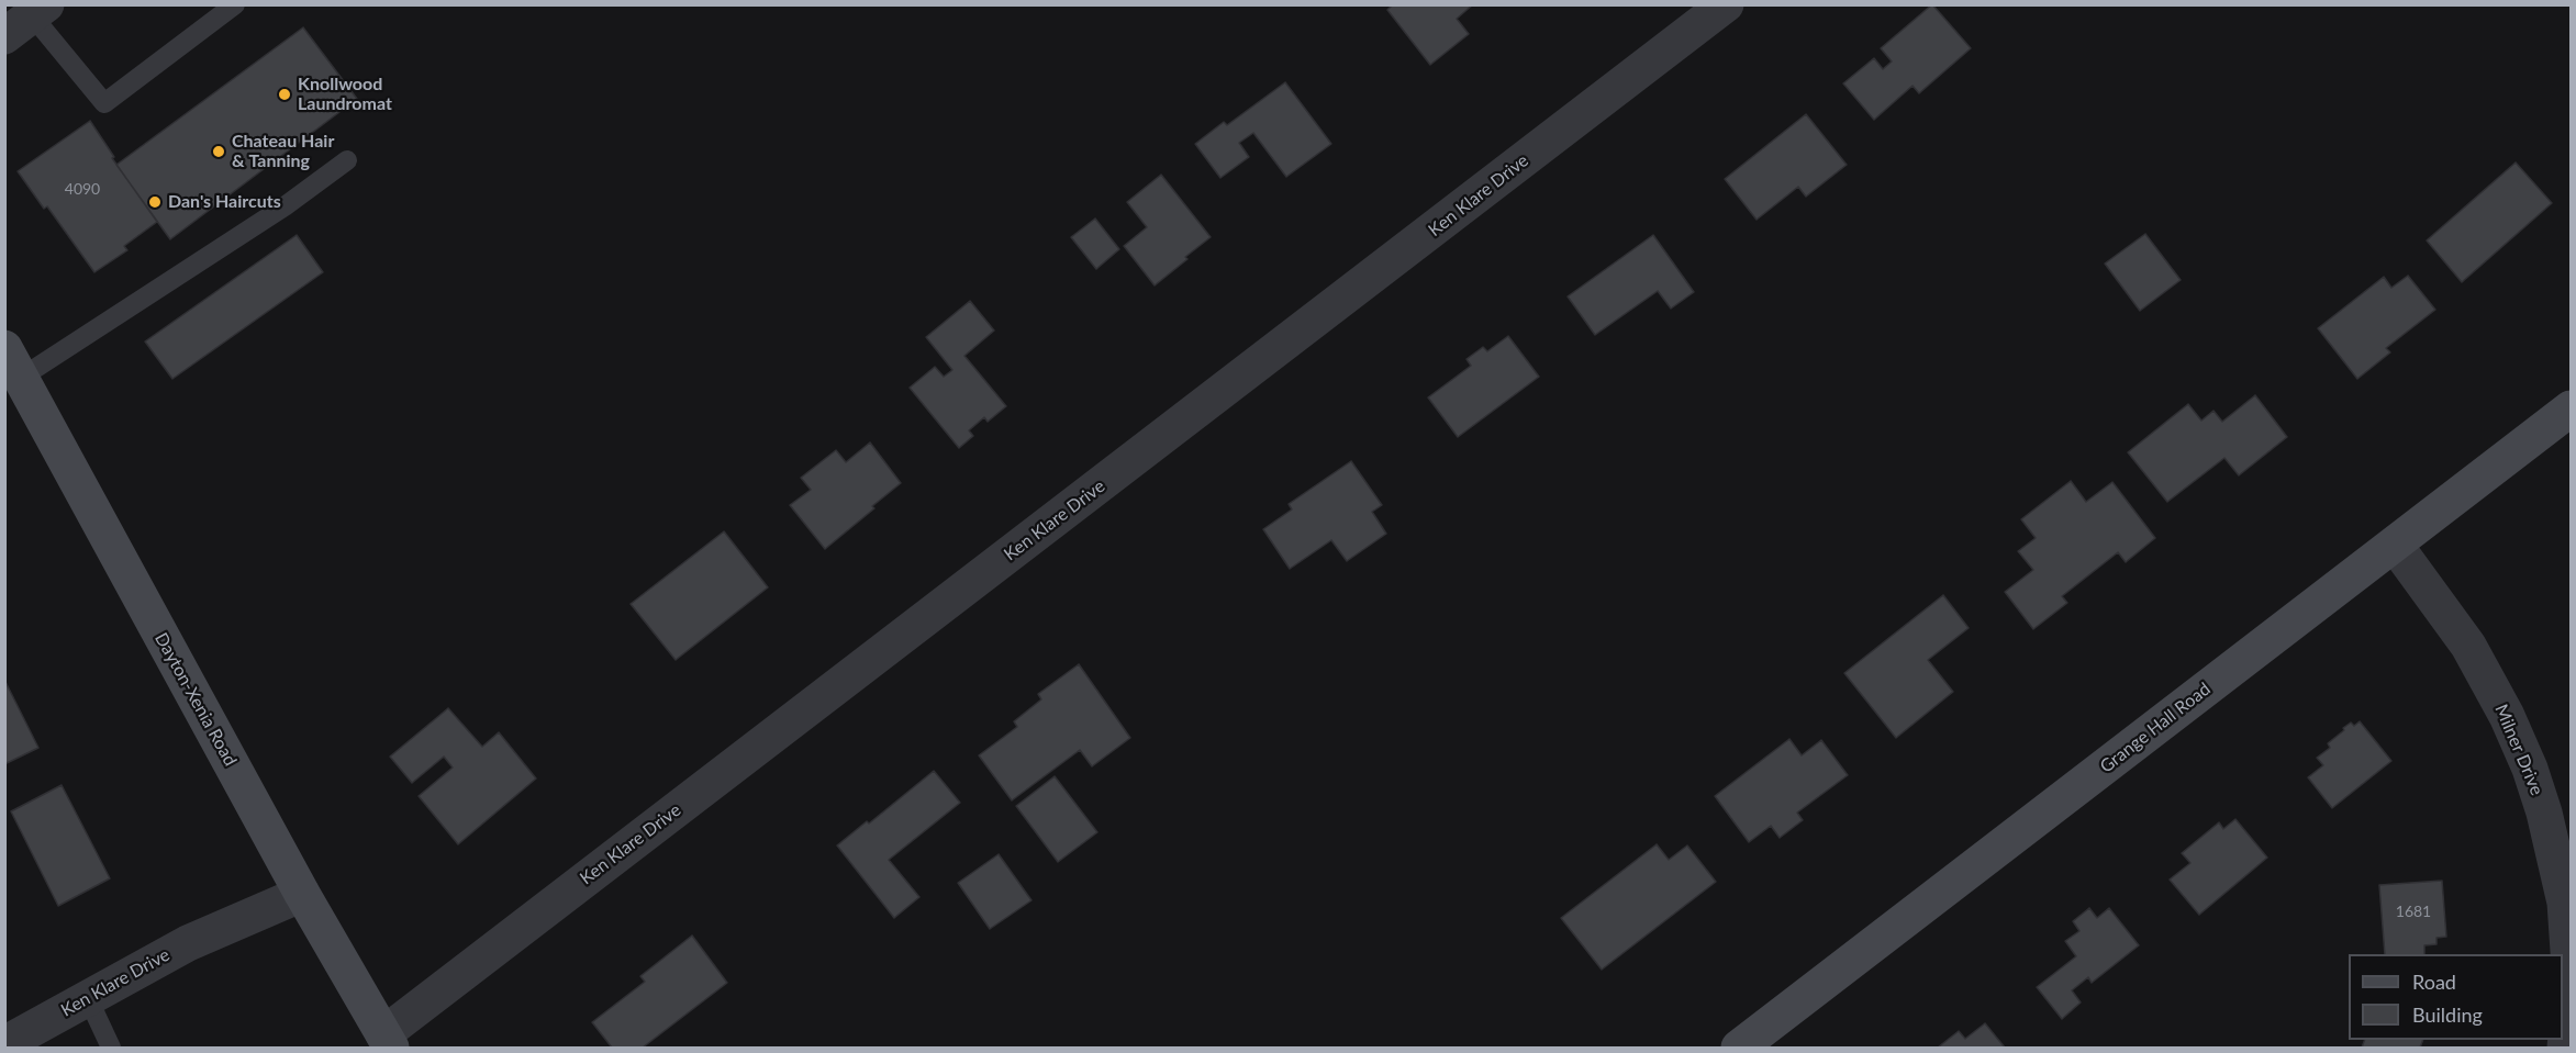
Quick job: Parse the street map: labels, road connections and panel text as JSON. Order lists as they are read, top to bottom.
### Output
{
  "streets": {
    "main road": ["Dayton-Xenia Road", "Grange Hall Road"],
    "street": ["Ken Klare Drive", "Milner Drive"]
  },
  "crossings": [
    ["Ken Klare Drive", "Dayton-Xenia Road"],
    ["Grange Hall Road", "Milner Drive"]
  ],
  "places": ["Knollwood Laundromat", "Chateau Hair & Tanning", "Dan's Haircuts"],
  "house_numbers": ["4090", "1681"],
  "legend": ["Road", "Building"]
}
